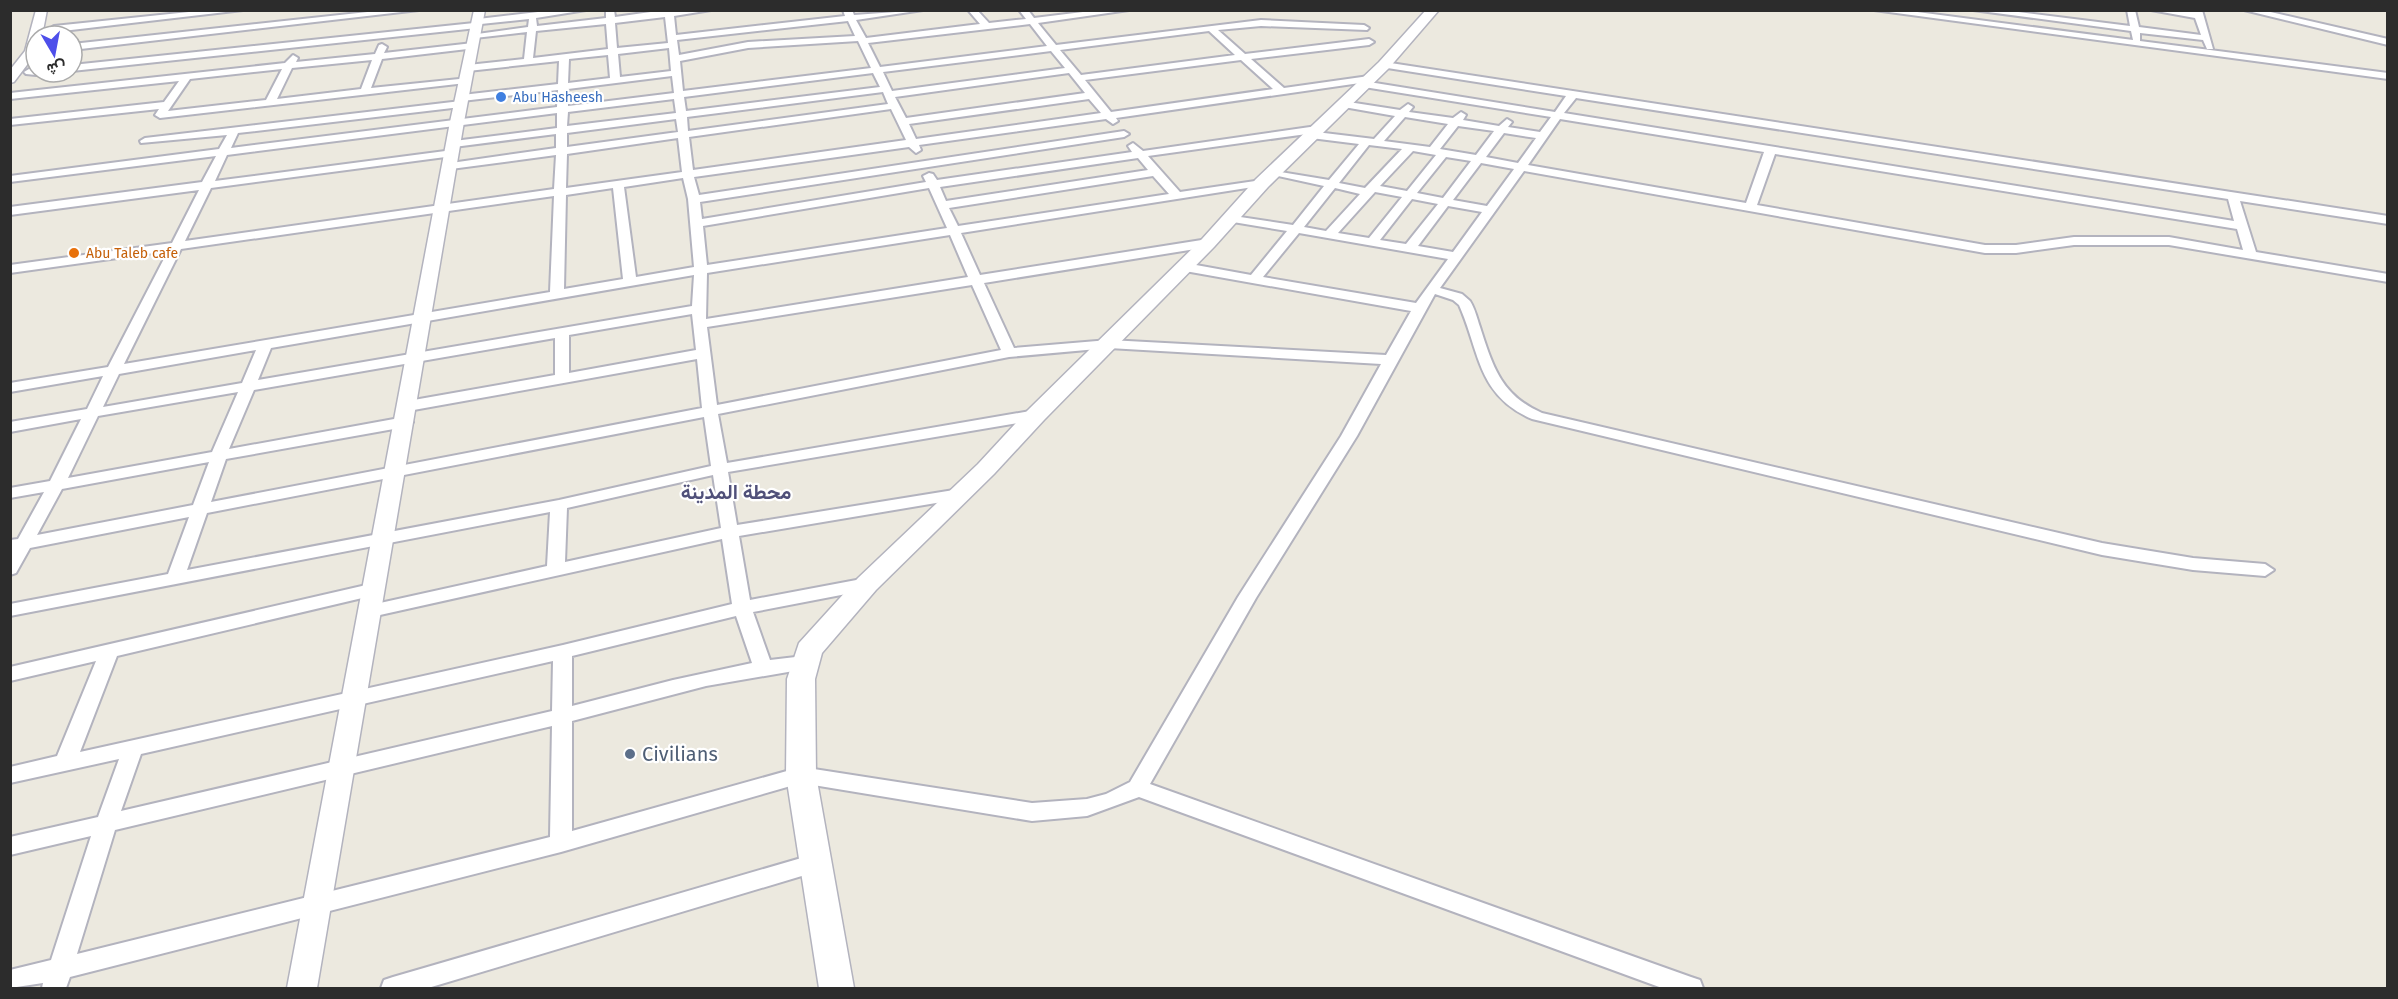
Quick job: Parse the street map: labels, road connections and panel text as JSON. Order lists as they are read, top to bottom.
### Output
{
  "districts": ["محطة المدينة"],
  "places": ["Abu Hasheesh", "Abu Taleb cafe", "Civilians"],
  "north": "bottom"
}
